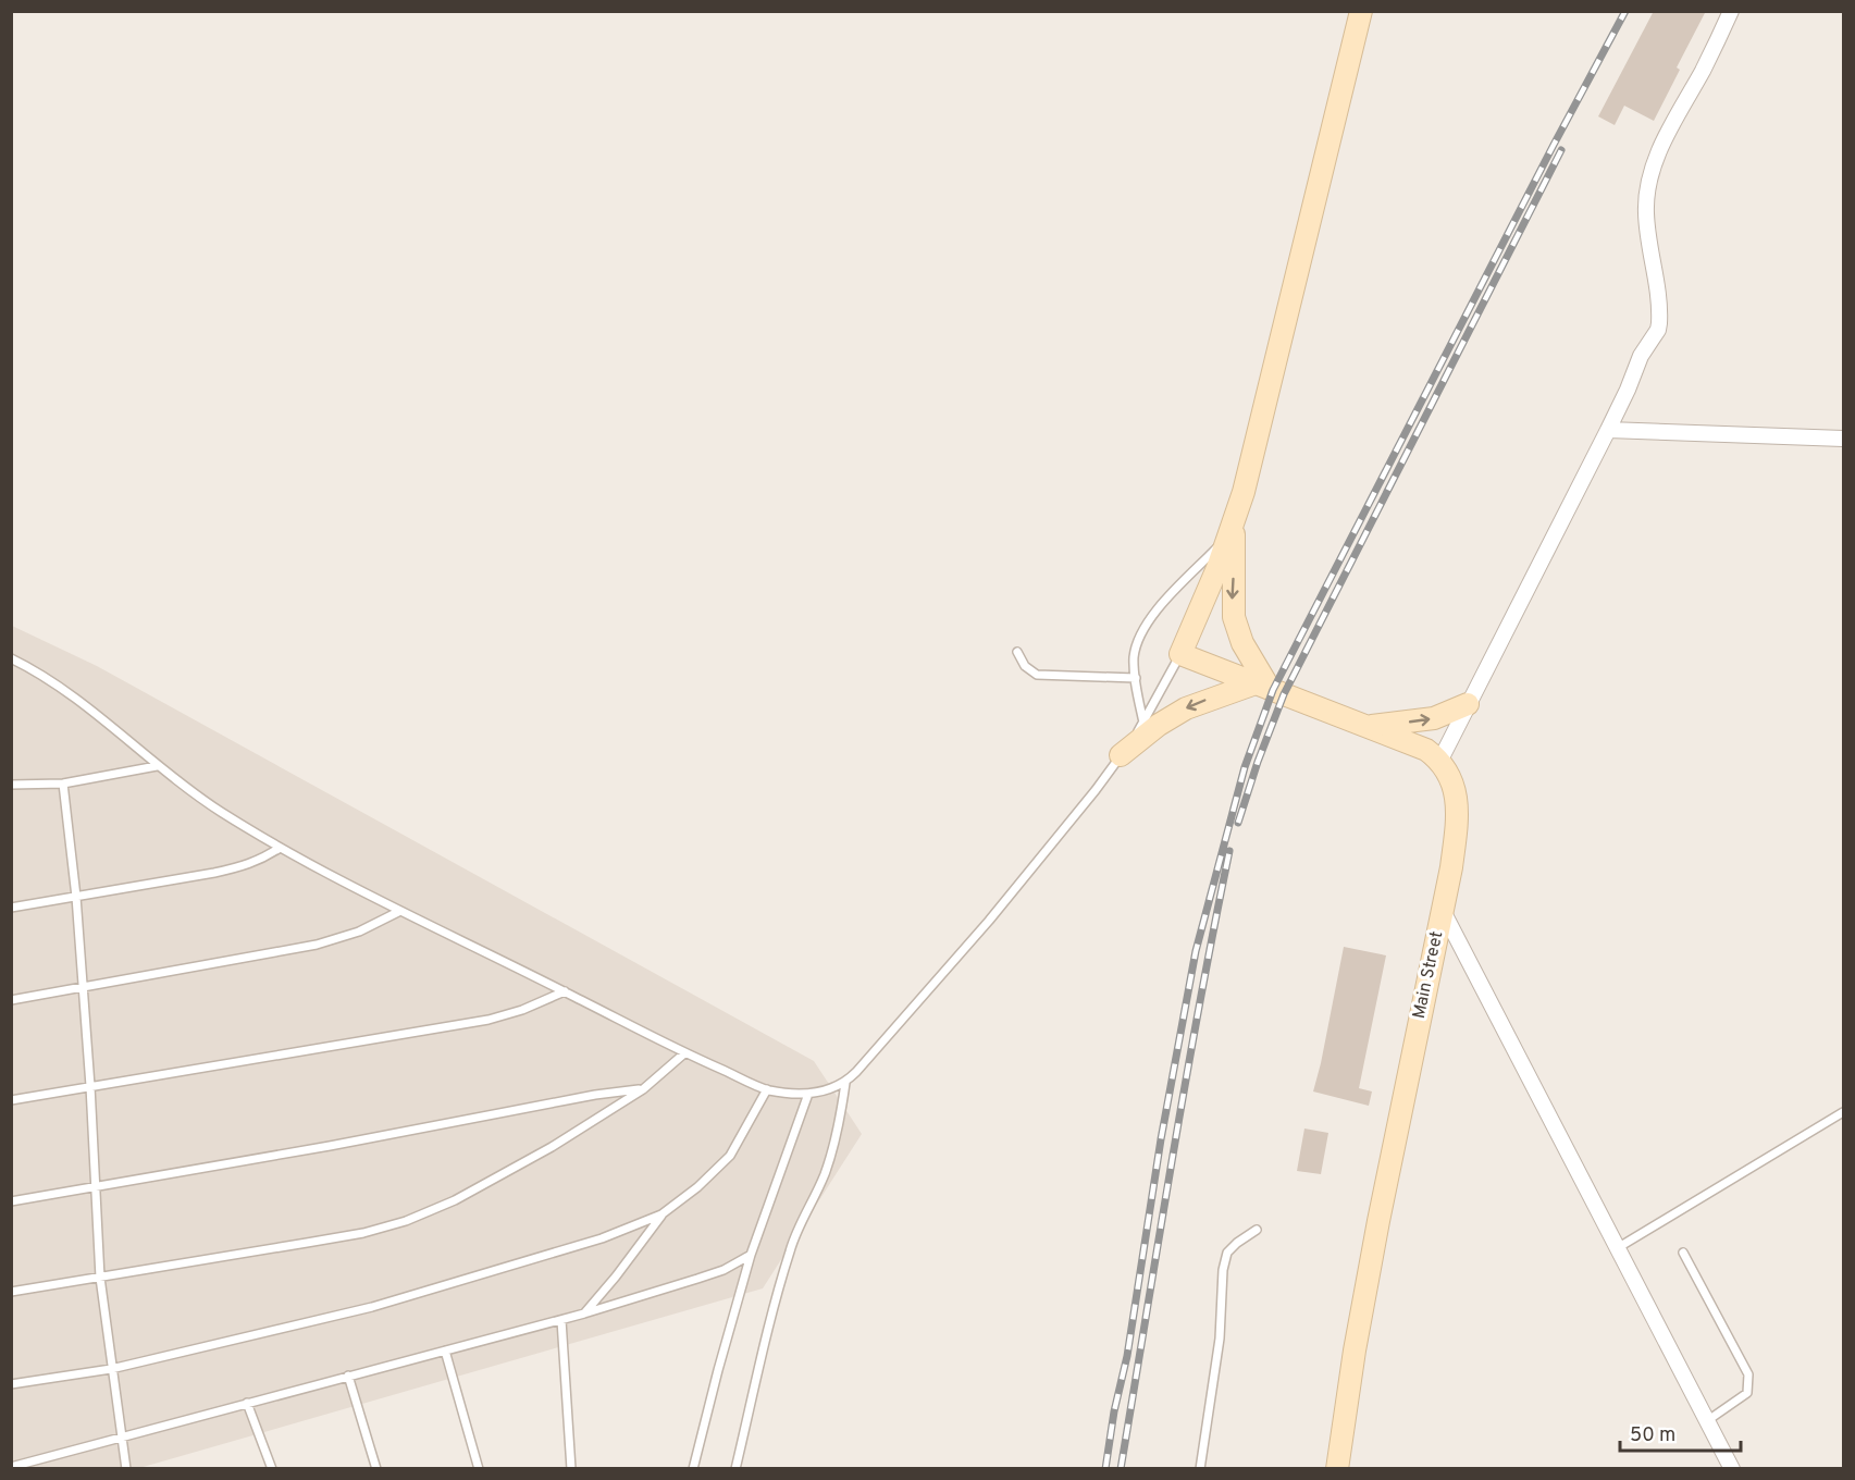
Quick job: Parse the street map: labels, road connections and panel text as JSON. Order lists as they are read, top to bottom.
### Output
{
  "streets": {
    "main road": ["Main Street"]
  },
  "scale_bar": "50 m"
}
